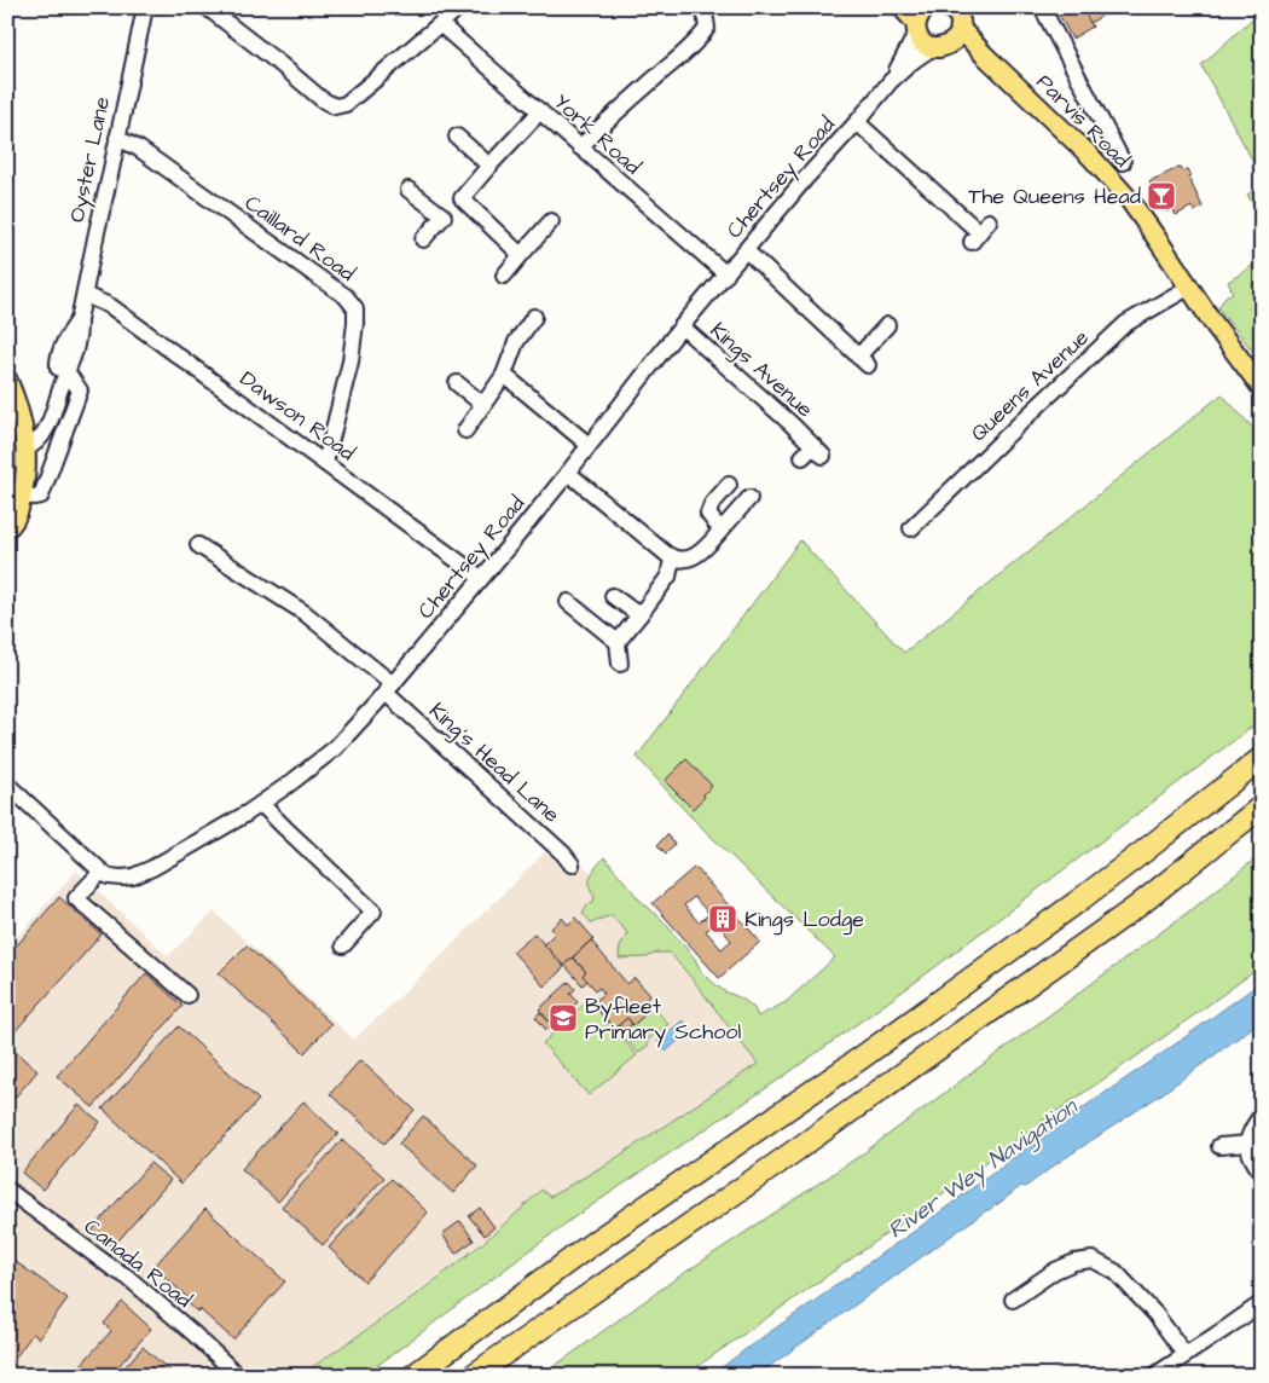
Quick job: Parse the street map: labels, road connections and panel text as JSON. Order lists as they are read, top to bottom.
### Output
{
  "streets": {
    "main road": ["Parvis Road"],
    "street": [
      "York Road",
      "Oyster Lane",
      "Chertsey Road",
      "Caillard Road",
      "Kings Avenue",
      "Queens Avenue",
      "Dawson Road",
      "King's Head Lane",
      "Canada Road"
    ]
  },
  "crossings": [
    ["Parvis Road", "Chertsey Road"],
    ["Parvis Road", "Queens Avenue"],
    ["York Road", "Chertsey Road"],
    ["Oyster Lane", "Caillard Road"],
    ["Oyster Lane", "Dawson Road"],
    ["Chertsey Road", "Kings Avenue"],
    ["Chertsey Road", "Dawson Road"],
    ["Chertsey Road", "King's Head Lane"],
    ["Caillard Road", "Dawson Road"]
  ],
  "water": ["River Wey Navigation"],
  "places": {
    "bar": ["The Queens Head"],
    "building": ["Kings Lodge"],
    "school or university": ["Byfleet Primary School"]
  }
}
